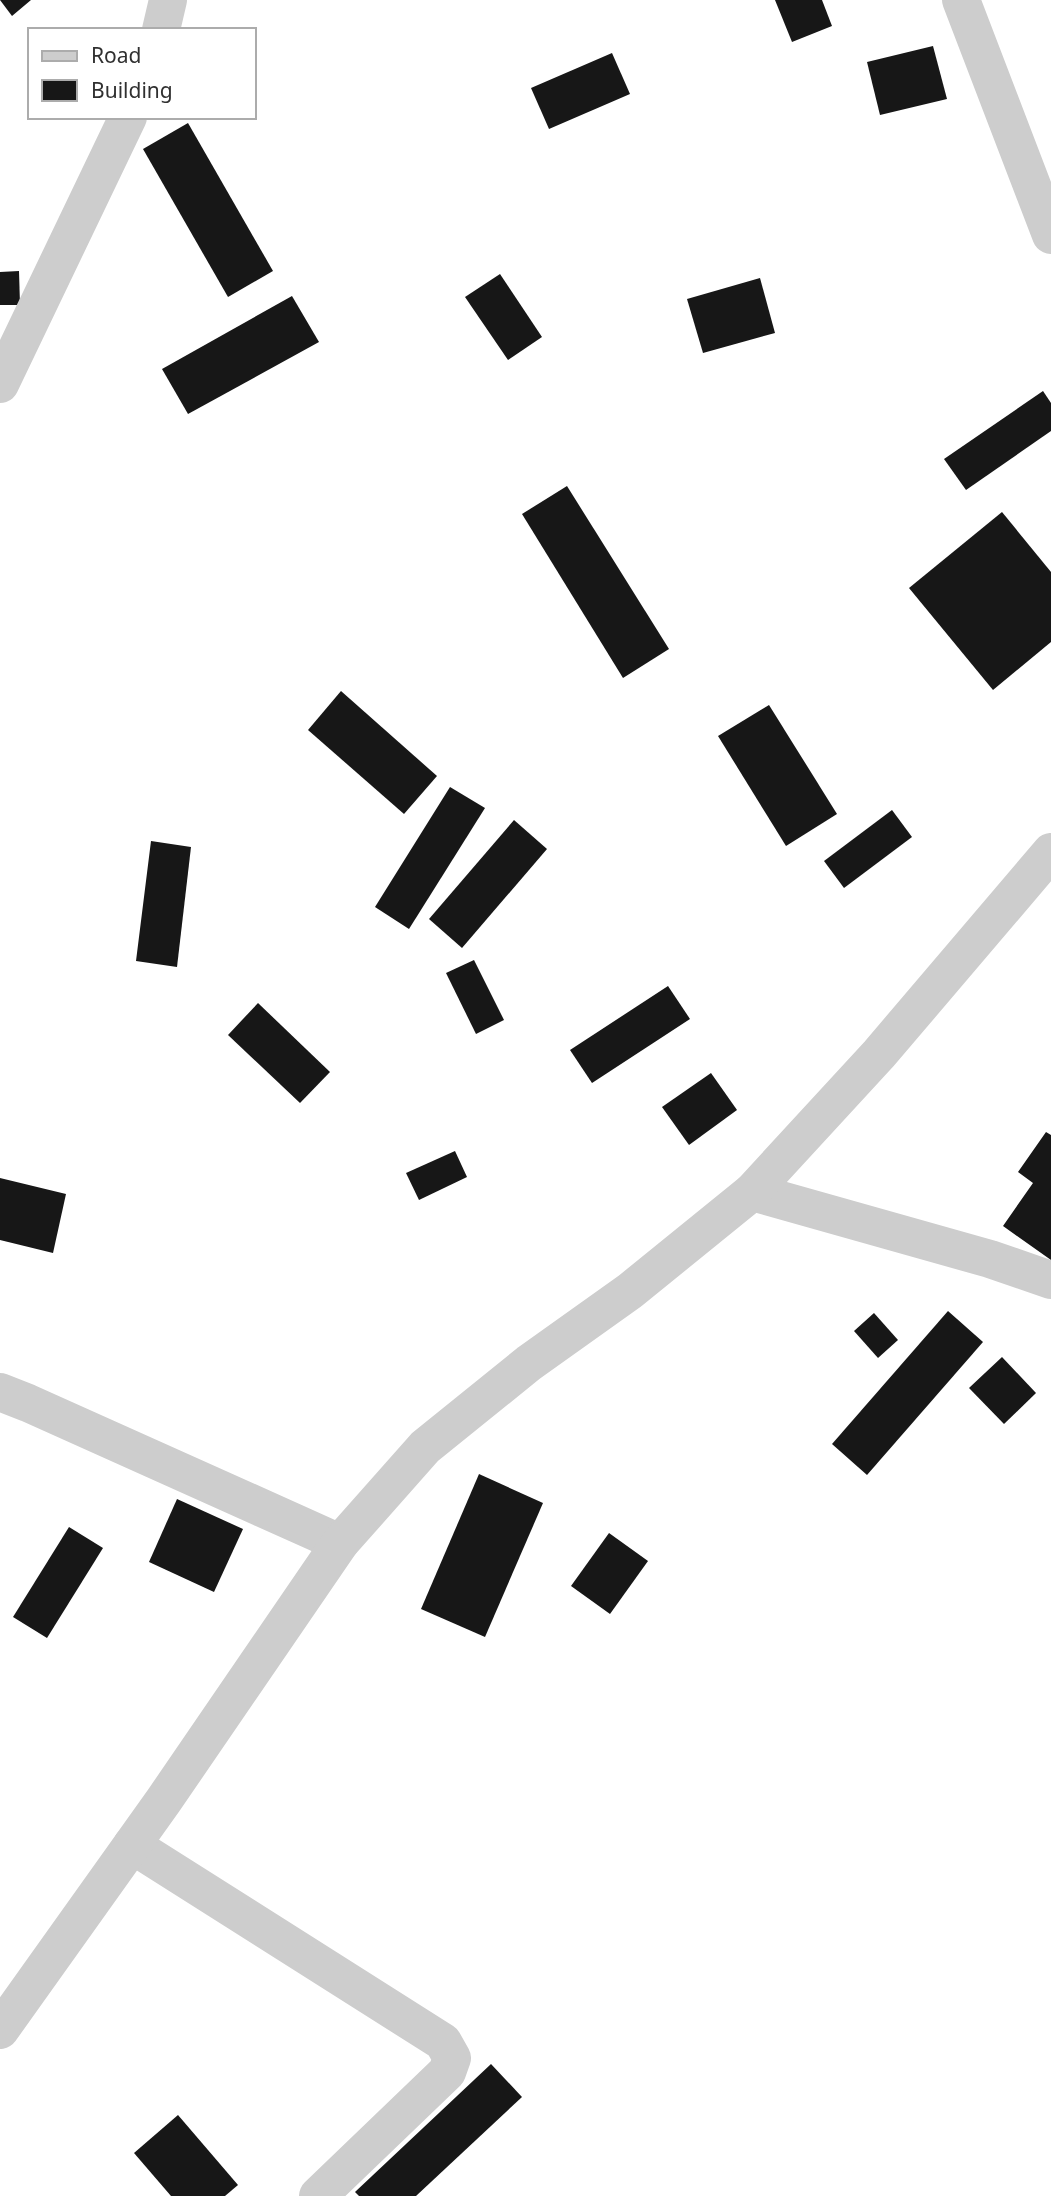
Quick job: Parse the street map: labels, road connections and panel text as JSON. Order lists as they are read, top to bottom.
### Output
{
  "legend": ["Road", "Building"]
}
